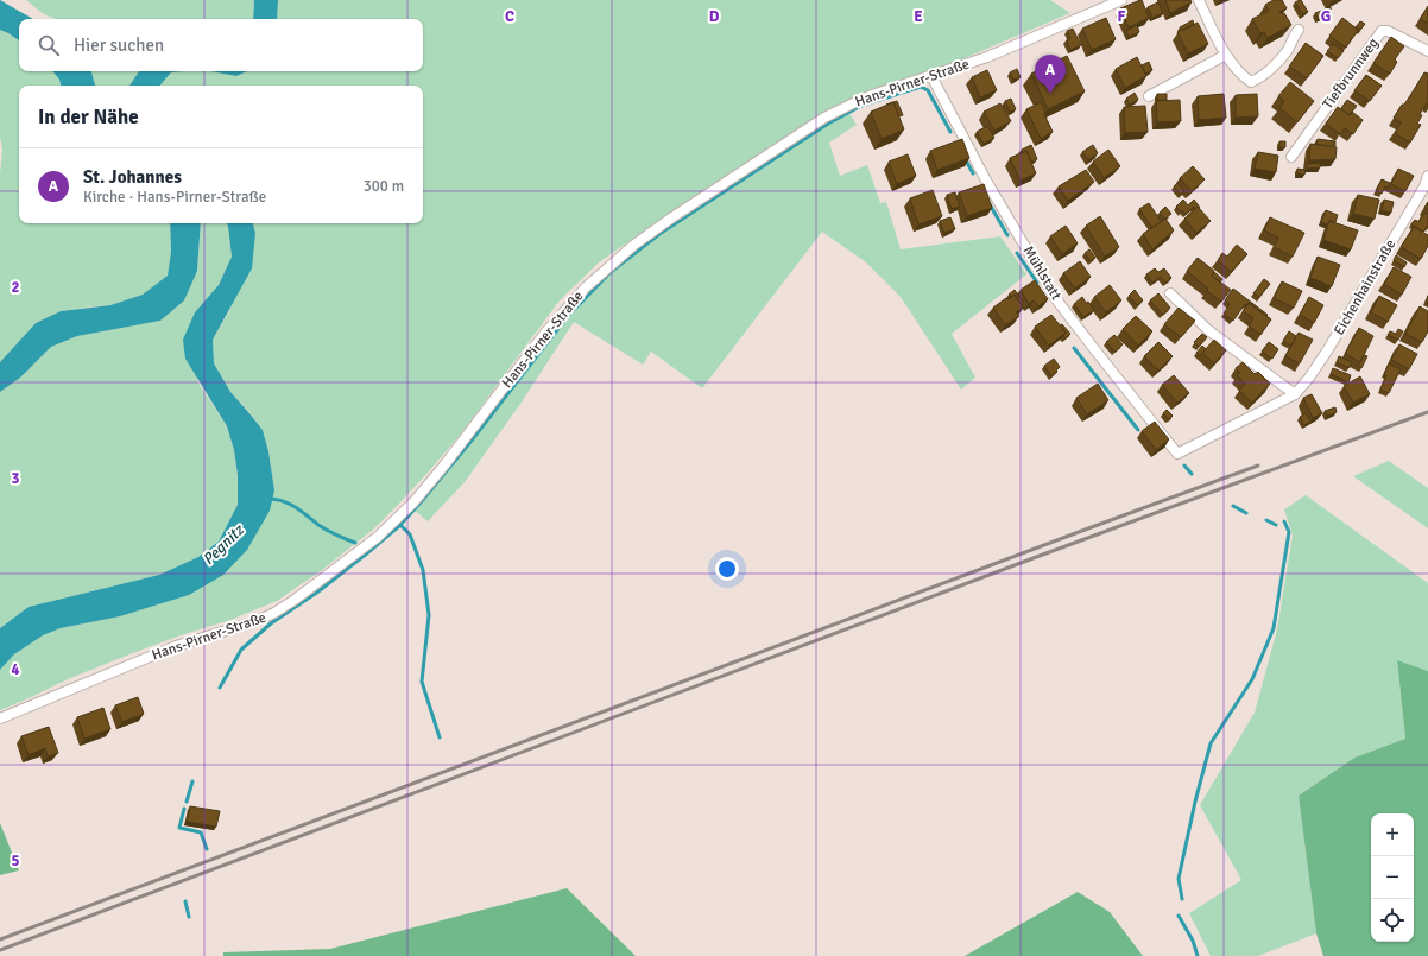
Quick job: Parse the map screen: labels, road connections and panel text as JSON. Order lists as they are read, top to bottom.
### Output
{
  "streets": {
    "street": [
      "Tiefbrunnweg",
      "Hans-Pirner-Straße",
      "Mühlstatt",
      "Eichenhainstraße"
    ]
  },
  "crossings": [
    ["Hans-Pirner-Straße", "Mühlstatt"],
    ["Mühlstatt", "Eichenhainstraße"]
  ],
  "water": ["Pegnitz"],
  "page": {
    "search": "Hier suchen",
    "pins": "A",
    "heading": "In der Nähe",
    "list": [
      {
        "mark": "A",
        "name": "St. Johannes",
        "note": "Kirche · Hans-Pirner-Straße",
        "value": "300 m"
      }
    ],
    "map_buttons": ["+", "−"]
  },
  "grid": {
    "columns": [
      "C",
      "D",
      "E",
      "F",
      "G"
    ],
    "rows": [
      "2",
      "3",
      "4",
      "5"
    ]
  }
}
